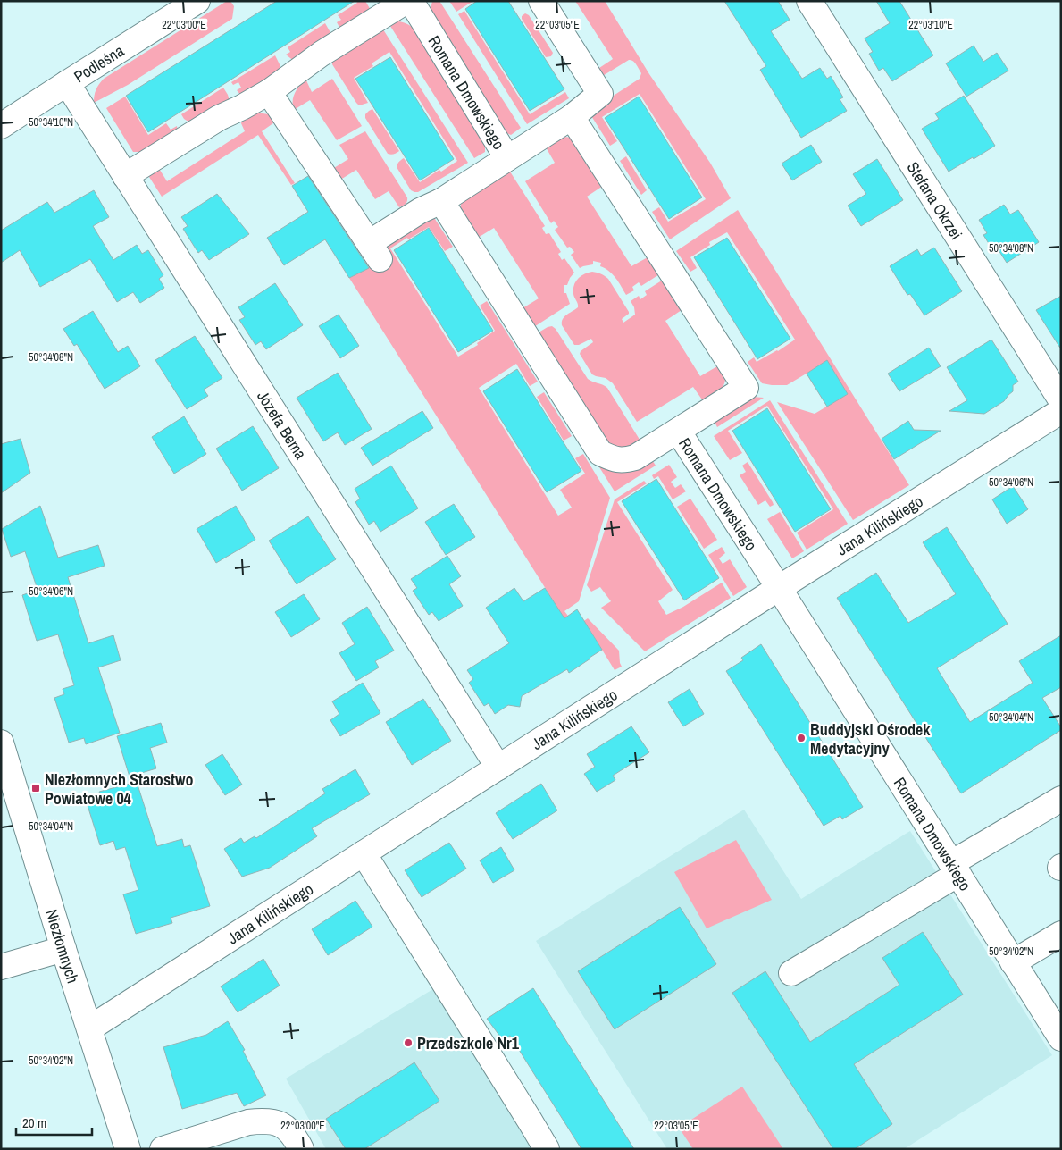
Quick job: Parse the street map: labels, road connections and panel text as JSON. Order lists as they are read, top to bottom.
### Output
{
  "streets": {
    "street": [
      "Podleśna",
      "Romana Dmowskiego",
      "Stefana Okrzei",
      "Józefa Bema",
      "Jana Kilińskiego",
      "Niezłomnych"
    ]
  },
  "crossings": [
    ["Podleśna", "Józefa Bema"],
    ["Romana Dmowskiego", "Jana Kilińskiego"],
    ["Józefa Bema", "Jana Kilińskiego"],
    ["Jana Kilińskiego", "Niezłomnych"]
  ],
  "places": {
    "other": ["Buddyjski Ośrodek Medytacyjny", "Przedszkole Nr1"],
    "transit": ["Niezłomnych Starostwo Powiatowe 04"]
  },
  "scale_bar": "20 m",
  "coordinates": [
    "22°03'00\"E",
    "22°03'05\"E",
    "22°03'10\"E",
    "50°34'10\"N",
    "50°34'08\"N",
    "50°34'06\"N",
    "50°34'04\"N",
    "50°34'02\"N"
  ]
}
